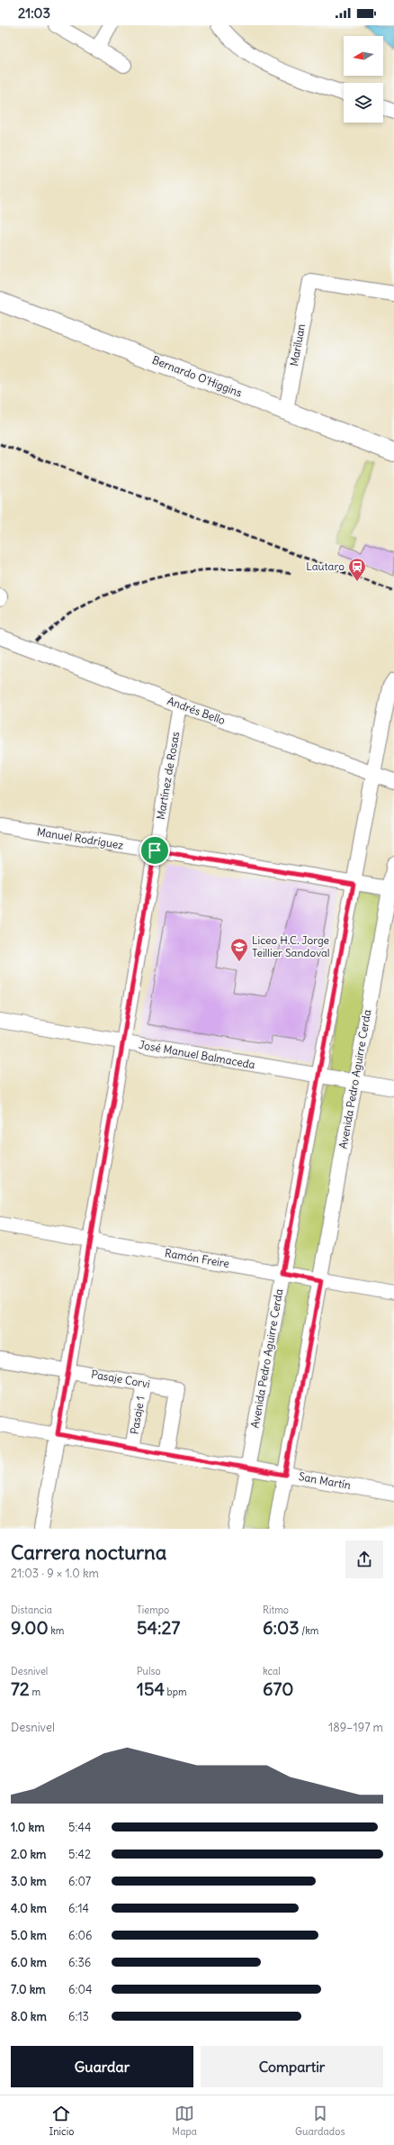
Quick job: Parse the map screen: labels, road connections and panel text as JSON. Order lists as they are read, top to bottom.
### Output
{
  "streets": {
    "main road": ["Bernardo O'Higgins"],
    "street": [
      "Mariluan",
      "Andrés Bello",
      "Martínez de Rosas",
      "Manuel Rodríguez",
      "José Manuel Balmaceda",
      "Avenida Pedro Aguirre Cerda",
      "Ramón Freire",
      "Pasaje Corvi",
      "Pasaje 1",
      "San Martín"
    ]
  },
  "crossings": [
    ["Mariluan", "Bernardo O'Higgins"],
    ["Andrés Bello", "Martínez de Rosas"],
    ["Andrés Bello", "Avenida Pedro Aguirre Cerda"],
    ["Martínez de Rosas", "Manuel Rodríguez"],
    ["Martínez de Rosas", "José Manuel Balmaceda"],
    ["Martínez de Rosas", "Ramón Freire"],
    ["Martínez de Rosas", "Pasaje Corvi"],
    ["Martínez de Rosas", "San Martín"],
    ["Manuel Rodríguez", "Avenida Pedro Aguirre Cerda"],
    ["José Manuel Balmaceda", "Avenida Pedro Aguirre Cerda"],
    ["Avenida Pedro Aguirre Cerda", "Ramón Freire"],
    ["Avenida Pedro Aguirre Cerda", "San Martín"],
    ["Pasaje Corvi", "Pasaje 1"],
    ["Pasaje Corvi", "San Martín"],
    ["Pasaje 1", "San Martín"]
  ],
  "places": {
    "station": ["Lautaro"],
    "school or university": ["Liceo H.C. Jorge Teillier Sandoval"]
  },
  "north": "left",
  "page": {
    "status": "21:03",
    "heading": ["Carrera nocturna", "21:03 · 9 × 1.0 km"],
    "stats": [
      ["Distancia", "9.00 km"],
      ["Tiempo", "54:27"],
      ["Ritmo", "6:03 /km"],
      ["Desnivel", "72 m"],
      ["Pulso", "154 bpm"],
      ["kcal", "670"]
    ],
    "chart": ["Desnivel", "189–197 m"],
    "list": [
      {
        "name": "1.0 km",
        "note": "5:44"
      },
      {
        "name": "2.0 km",
        "note": "5:42"
      },
      {
        "name": "3.0 km",
        "note": "6:07"
      },
      {
        "name": "4.0 km",
        "note": "6:14"
      },
      {
        "name": "5.0 km",
        "note": "6:06"
      },
      {
        "name": "6.0 km",
        "note": "6:36"
      },
      {
        "name": "7.0 km",
        "note": "6:04"
      },
      {
        "name": "8.0 km",
        "note": "6:13"
      }
    ],
    "buttons": ["Guardar", "Compartir"],
    "tabs": ["Inicio", "Mapa", "Guardados"]
  }
}
